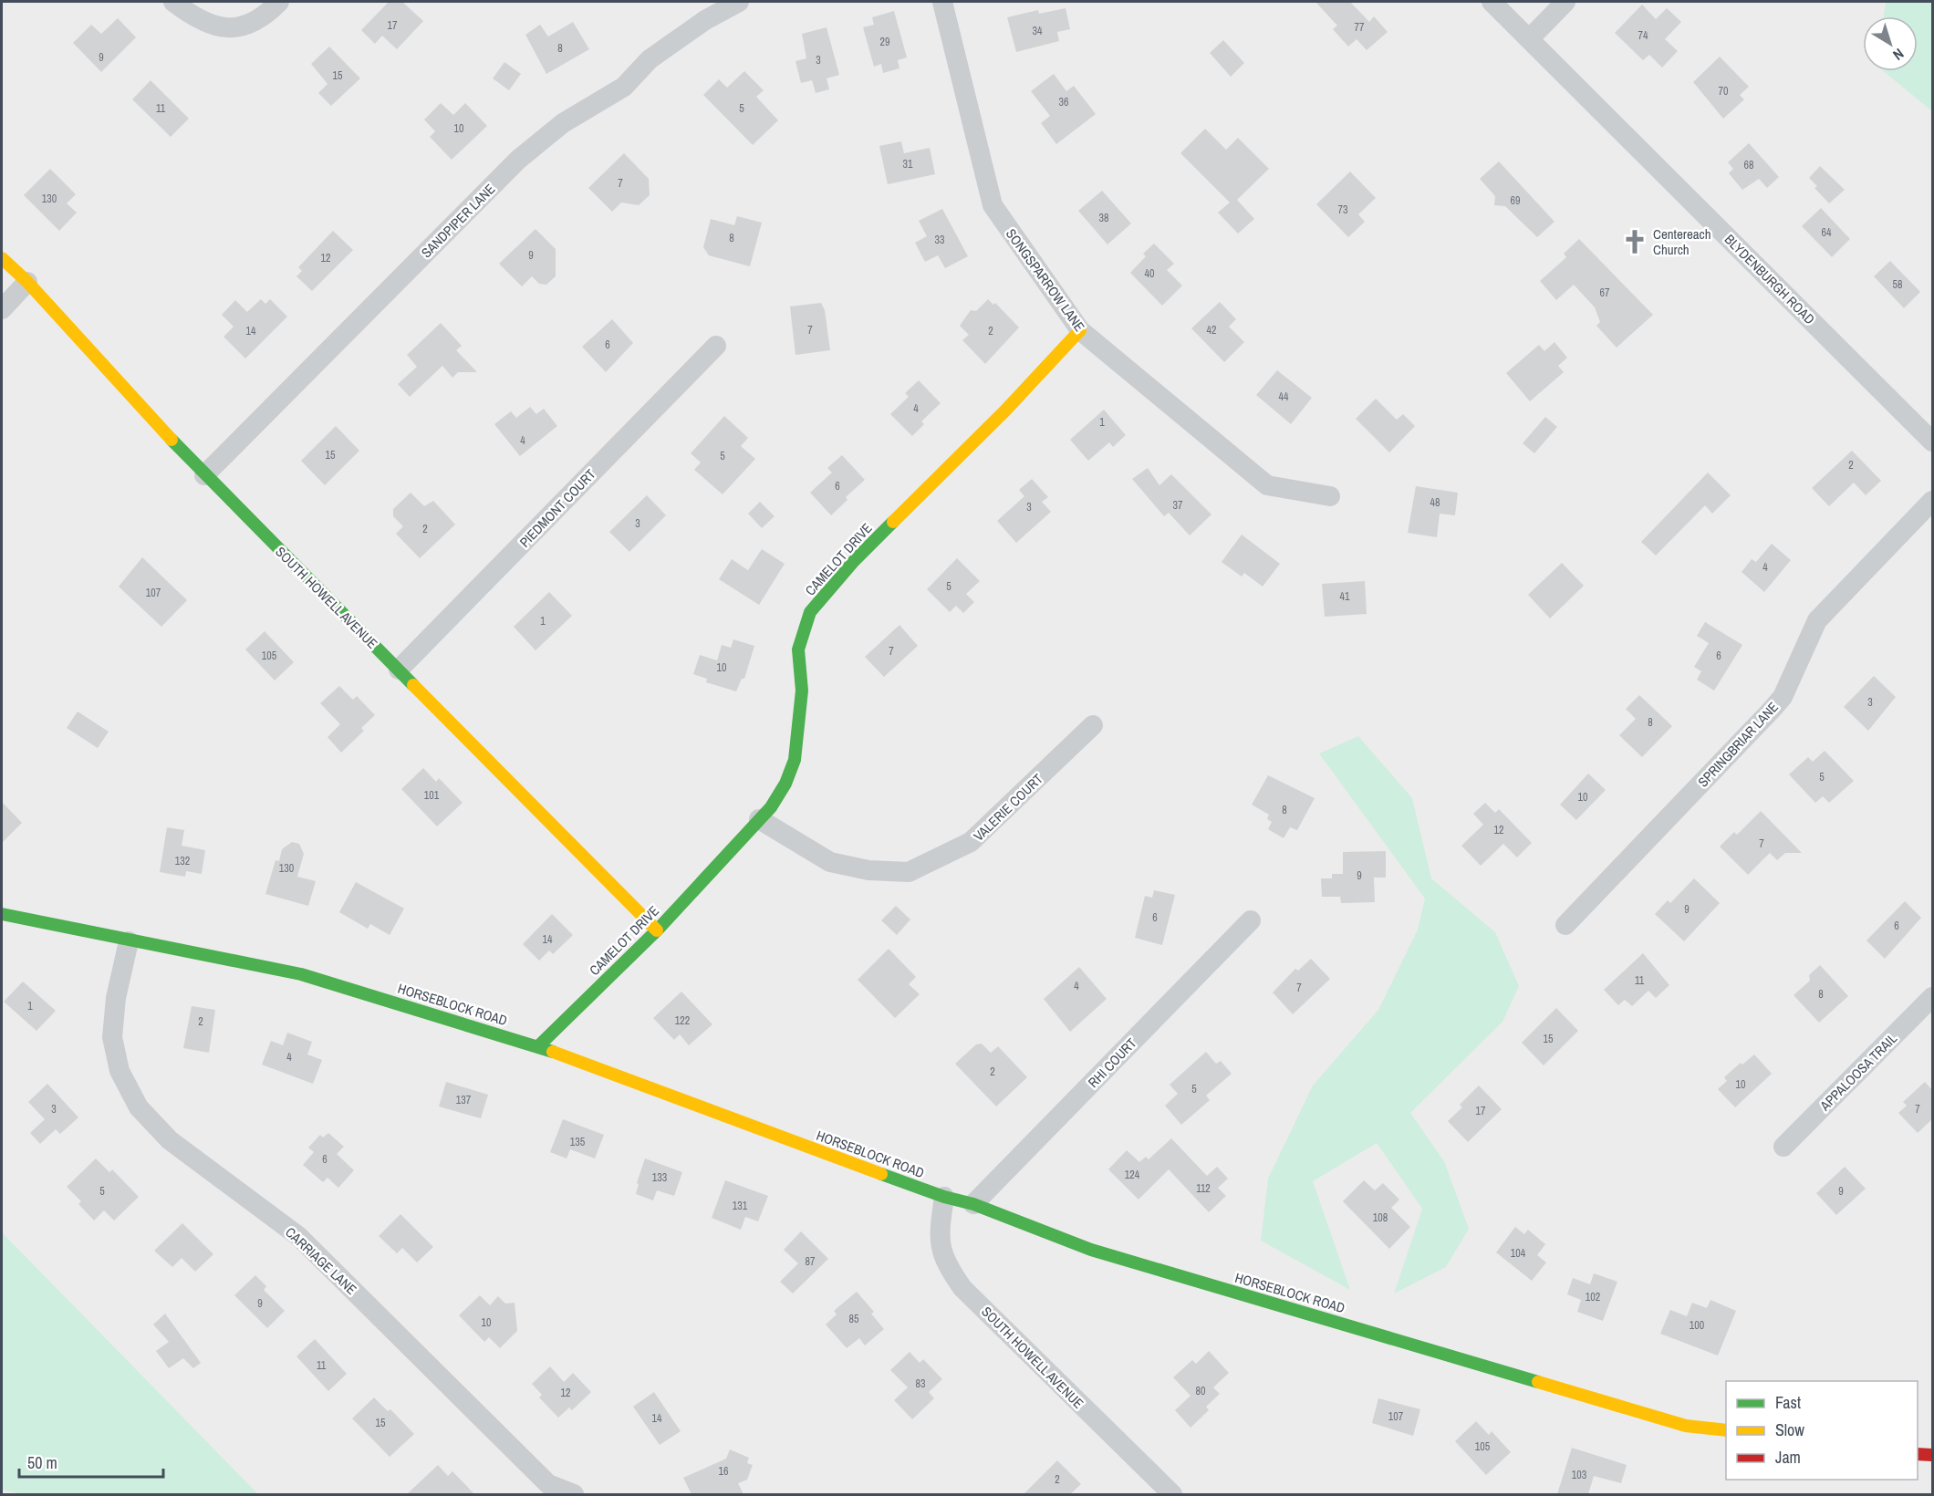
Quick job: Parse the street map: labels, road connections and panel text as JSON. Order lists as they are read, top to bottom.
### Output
{
  "streets": {
    "street": [
      "SANDPIPER LANE",
      "BLYDENBURGH ROAD",
      "SONGSPARROW LANE",
      "PIEDMONT COURT",
      "CAMELOT DRIVE",
      "SOUTH HOWELL AVENUE",
      "SPRINGBRIAR LANE",
      "VALERIE COURT",
      "HORSEBLOCK ROAD",
      "RHI COURT",
      "APPALOOSA TRAIL",
      "CARRIAGE LANE"
    ]
  },
  "crossings": [
    ["SANDPIPER LANE", "SOUTH HOWELL AVENUE"],
    ["SONGSPARROW LANE", "CAMELOT DRIVE"],
    ["PIEDMONT COURT", "SOUTH HOWELL AVENUE"],
    ["CAMELOT DRIVE", "SOUTH HOWELL AVENUE"],
    ["CAMELOT DRIVE", "VALERIE COURT"],
    ["CAMELOT DRIVE", "HORSEBLOCK ROAD"],
    ["SOUTH HOWELL AVENUE", "HORSEBLOCK ROAD"],
    ["HORSEBLOCK ROAD", "RHI COURT"],
    ["HORSEBLOCK ROAD", "CARRIAGE LANE"]
  ],
  "places": {
    "church": ["Centereach Church"]
  },
  "house_numbers": [
    "17",
    "77",
    "34",
    "74",
    "29",
    "8",
    "9",
    "3",
    "15",
    "70",
    "36",
    "11",
    "5",
    "10",
    "31",
    "68",
    "7",
    "130",
    "69",
    "73",
    "38",
    "64",
    "8",
    "33",
    "9",
    "12",
    "40",
    "58",
    "67",
    "7",
    "42",
    "14",
    "2",
    "6",
    "44",
    "4",
    "1",
    "4",
    "15",
    "5",
    "2",
    "6",
    "48",
    "37",
    "3",
    "3",
    "2",
    "4",
    "5",
    "107",
    "41",
    "1",
    "7",
    "105",
    "6",
    "10",
    "3",
    "8",
    "5",
    "101",
    "10",
    "8",
    "12",
    "7",
    "132",
    "130",
    "9",
    "9",
    "6",
    "6",
    "14",
    "11",
    "4",
    "7",
    "8",
    "1",
    "122",
    "2",
    "15",
    "4",
    "2",
    "10",
    "5",
    "137",
    "3",
    "7",
    "17",
    "135",
    "6",
    "124",
    "133",
    "112",
    "5",
    "9",
    "131",
    "108",
    "104",
    "87",
    "102",
    "9",
    "85",
    "10",
    "100",
    "11",
    "83",
    "80",
    "12",
    "107",
    "14",
    "15",
    "105",
    "16",
    "103",
    "2"
  ],
  "legend": ["Fast", "Slow", "Jam"],
  "scale_bar": "50 m",
  "north": "bottom right"
}
